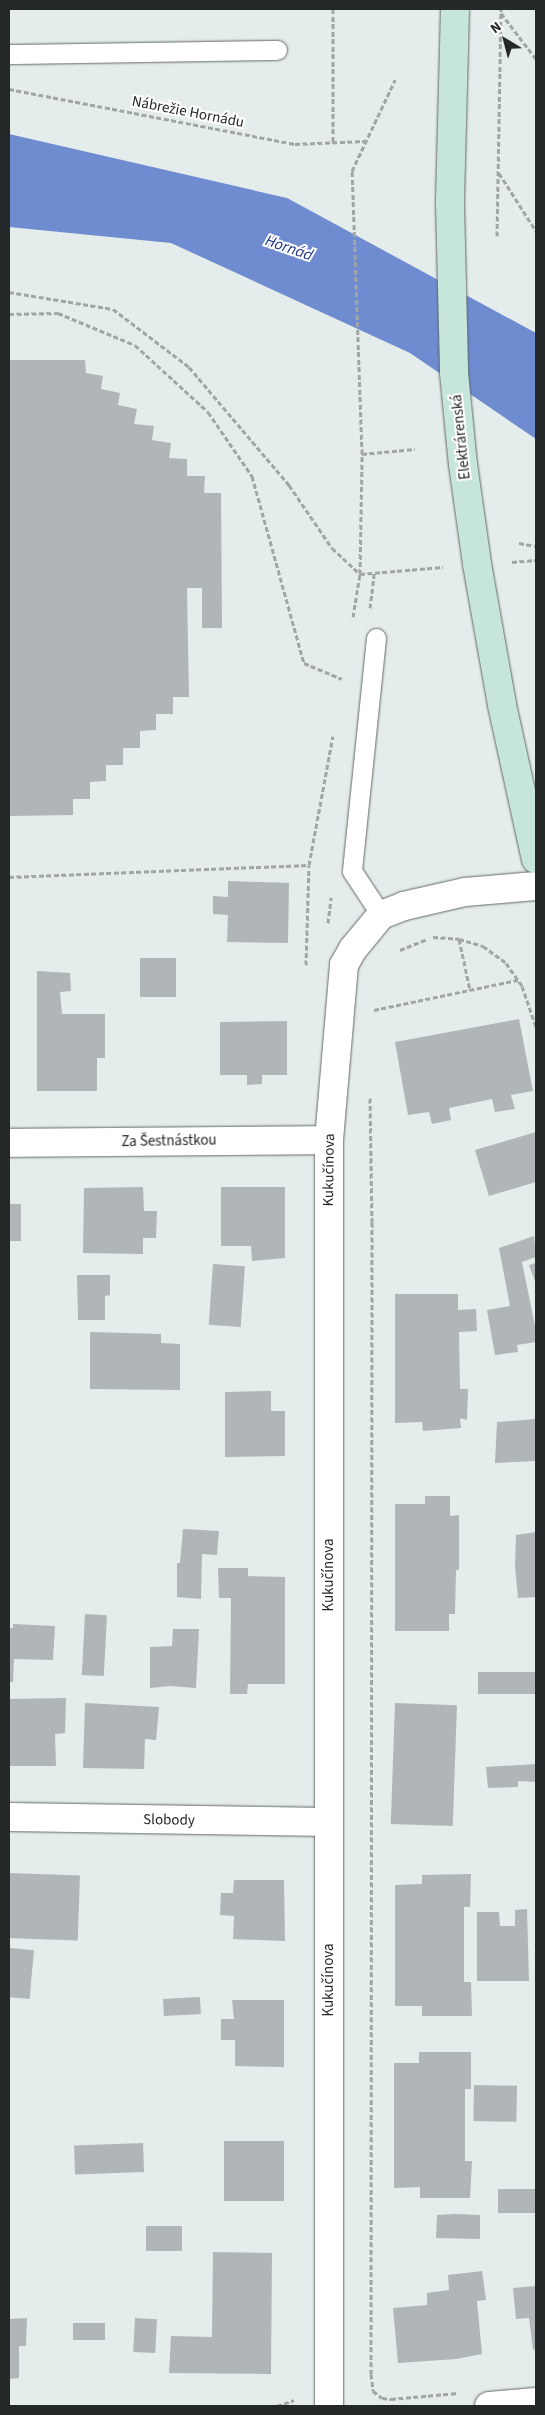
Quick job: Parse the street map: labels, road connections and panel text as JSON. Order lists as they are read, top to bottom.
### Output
{
  "streets": {
    "main road": ["Elektrárenská"],
    "street": ["Za Šestnástkou", "Kukučínova", "Slobody"],
    "path": ["Nábrežie Hornádu"]
  },
  "crossings": [
    ["Za Šestnástkou", "Kukučínova"],
    ["Kukučínova", "Slobody"]
  ],
  "water": ["Hornád"],
  "north": "top left"
}
